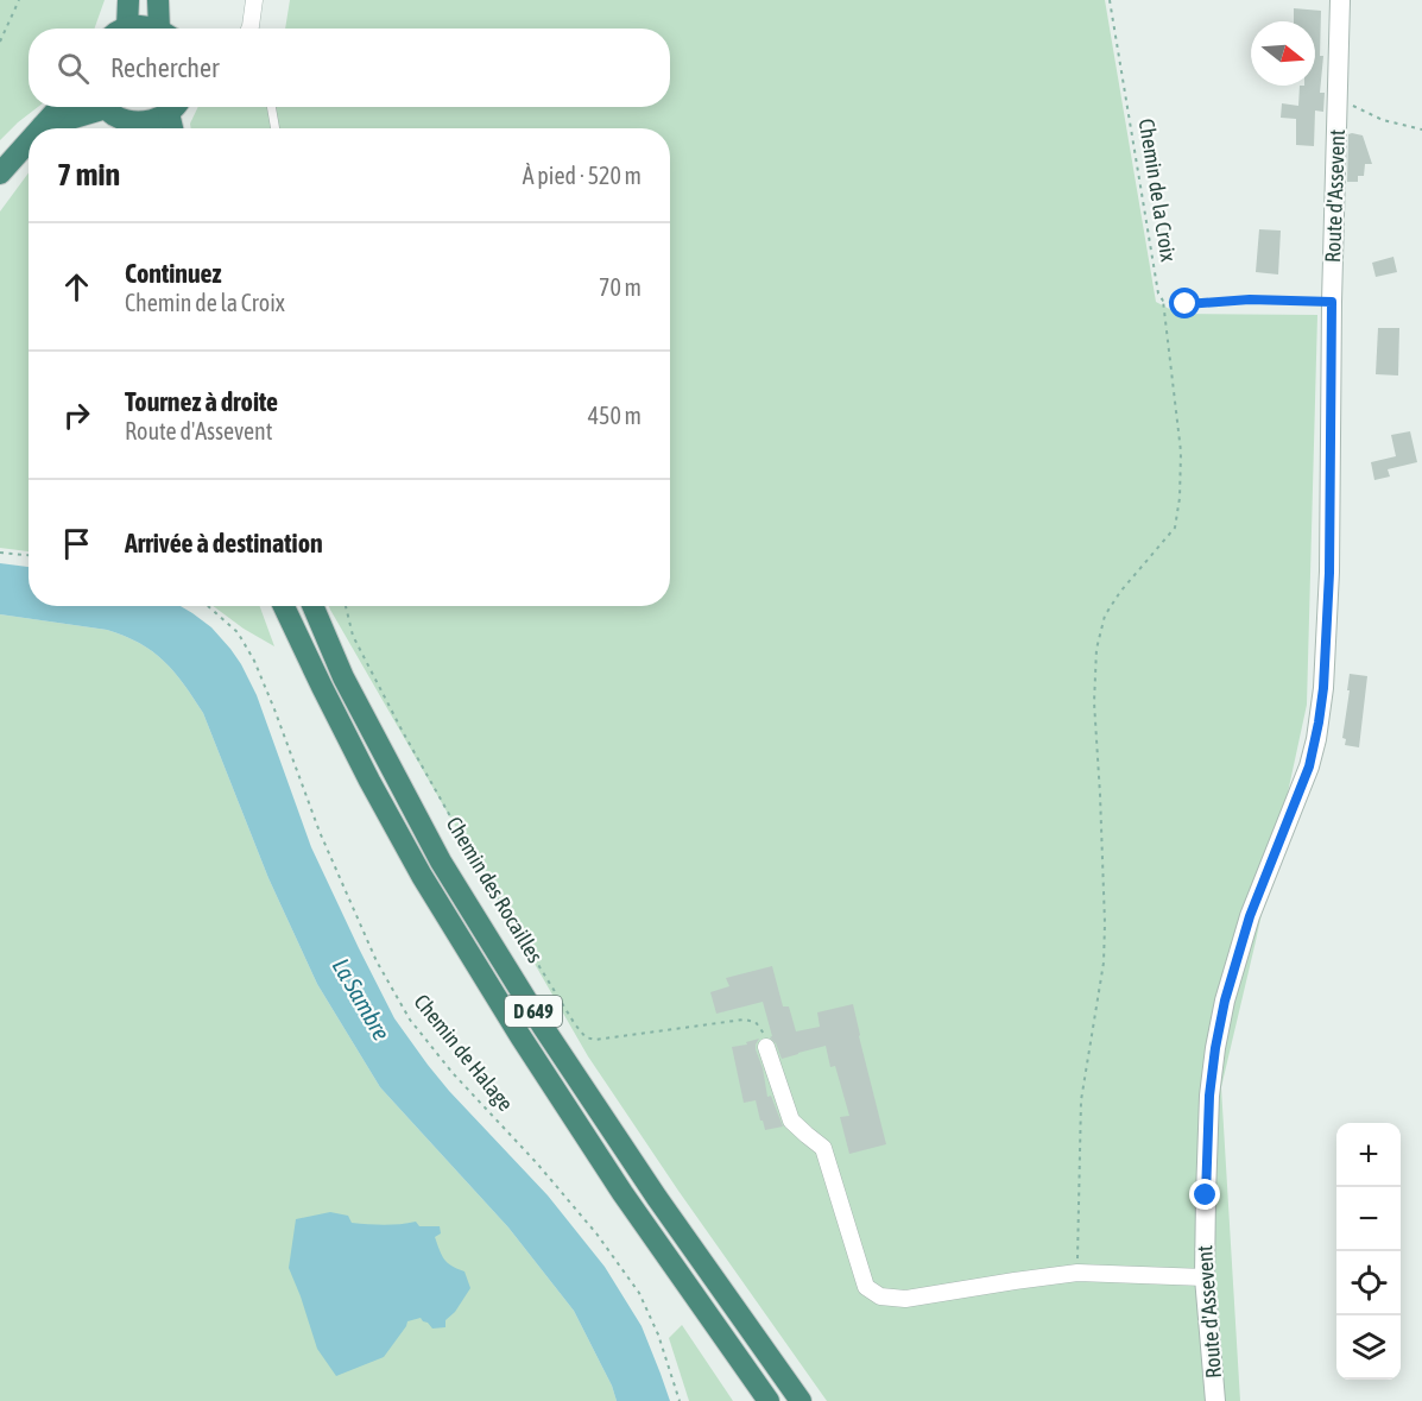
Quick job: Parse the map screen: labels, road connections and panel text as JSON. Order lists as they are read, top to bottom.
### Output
{
  "streets": {
    "highway": ["D 649"],
    "street": ["Route d'Assevent"],
    "path": ["Chemin de la Croix", "Chemin des Rocailles", "Chemin de Halage"]
  },
  "water": ["La Sambre"],
  "north": "right",
  "page": {
    "search": "Rechercher",
    "heading": ["7 min", "À pied · 520 m"],
    "list": [
      ["Continuez", "Chemin de la Croix", "70 m"],
      ["Tournez à droite", "Route d'Assevent", "450 m"],
      "Arrivée à destination"
    ],
    "map_buttons": ["+", "−"]
  }
}
